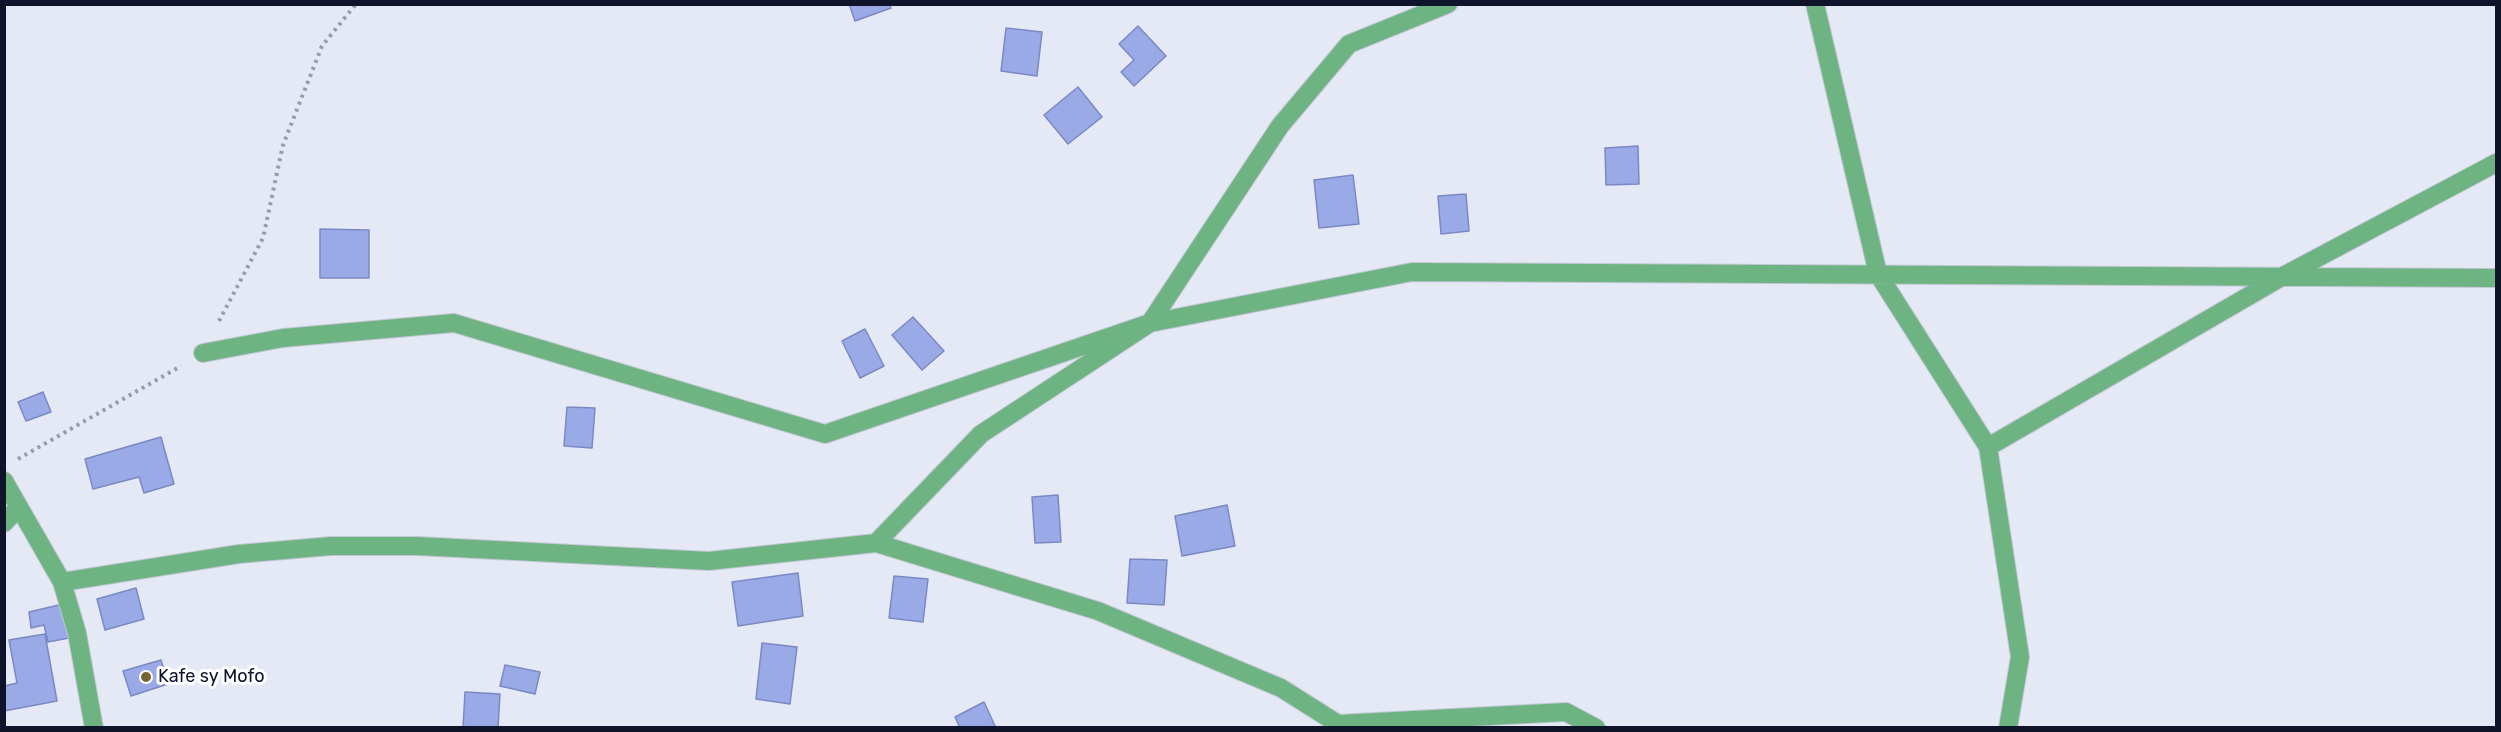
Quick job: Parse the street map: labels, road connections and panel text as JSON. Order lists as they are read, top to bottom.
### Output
{
  "places": ["Kafe sy Mofo"]
}
